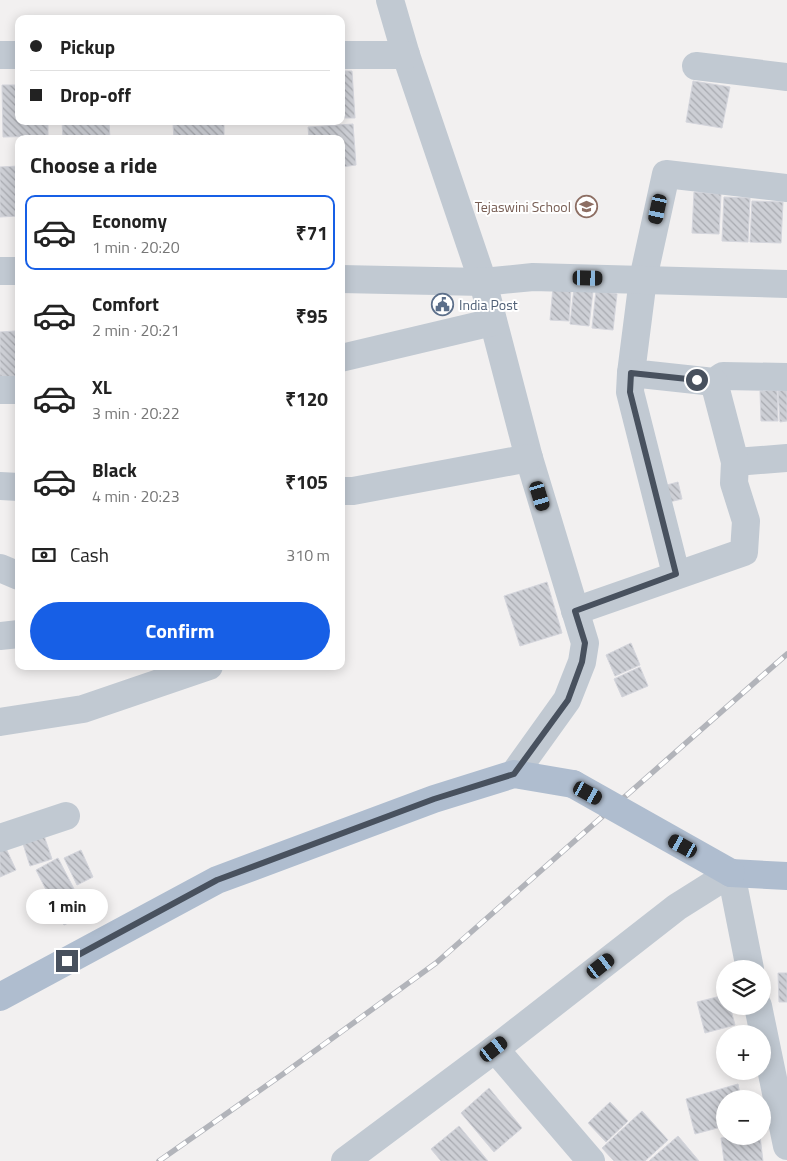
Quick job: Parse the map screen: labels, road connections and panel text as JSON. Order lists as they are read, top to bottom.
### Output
{
  "places": {
    "school or university": ["Tejaswini School"],
    "public building": ["India Post"]
  },
  "page": {
    "banner": ["Pickup", "Drop-off"],
    "heading": "Choose a ride",
    "list": [
      {
        "name": "Economy",
        "note": "1 min · 20:20",
        "value": "₹71"
      },
      {
        "name": "Comfort",
        "note": "2 min · 20:21",
        "value": "₹95"
      },
      {
        "name": "XL",
        "note": "3 min · 20:22",
        "value": "₹120"
      },
      {
        "name": "Black",
        "note": "4 min · 20:23",
        "value": "₹105"
      }
    ],
    "pay": ["Cash", "310 m"],
    "buttons": "Confirm",
    "bubble": "1 min",
    "map_buttons": ["+", "−"]
  }
}
